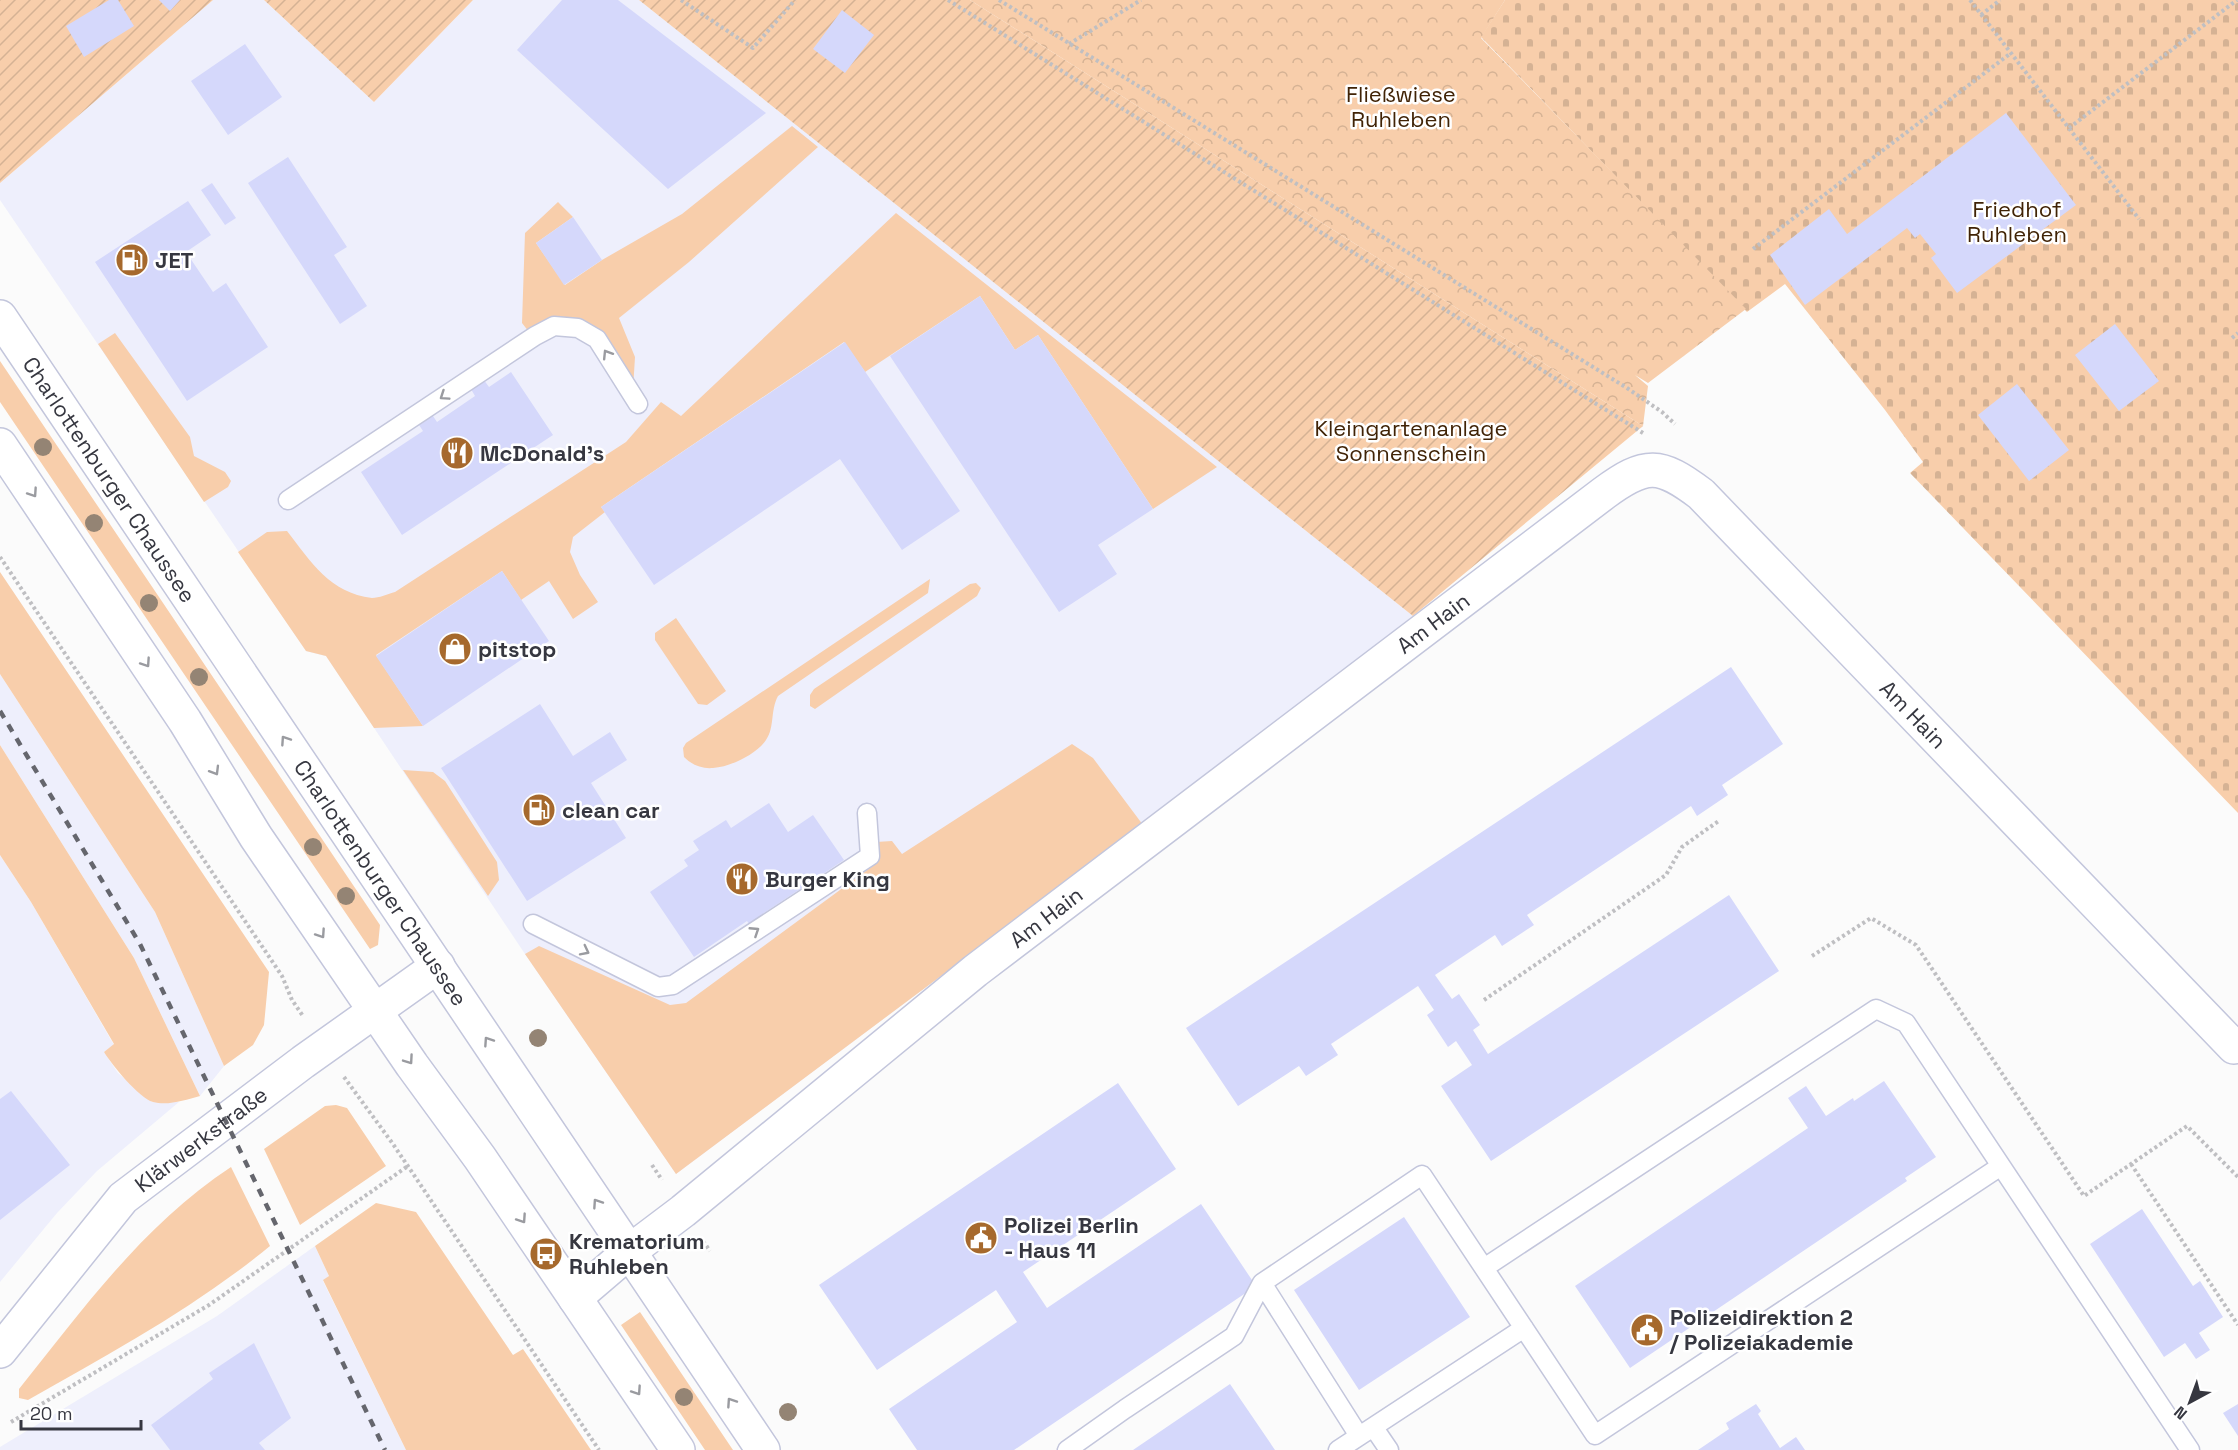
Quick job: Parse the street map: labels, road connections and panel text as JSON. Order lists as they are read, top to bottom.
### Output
{
  "streets": {
    "street": ["Charlottenburger Chaussee", "Am Hain", "Klärwerkstraße"]
  },
  "crossings": [
    ["Charlottenburger Chaussee", "Am Hain"],
    ["Charlottenburger Chaussee", "Klärwerkstraße"]
  ],
  "parks": ["Fließwiese Ruhleben", "Friedhof Ruhleben", "Kleingartenanlage Sonnenschein"],
  "places": {
    "fuel station": ["JET", "clean car"],
    "restaurant": ["McDonald's", "Burger King"],
    "shop": ["pitstop"],
    "public building": ["Polizei Berlin - Haus 11", "Polizeidirektion 2 / Polizeiakademie"],
    "bus stop": ["Krematorium Ruhleben"]
  },
  "scale_bar": "20 m",
  "north": "bottom left"
}
